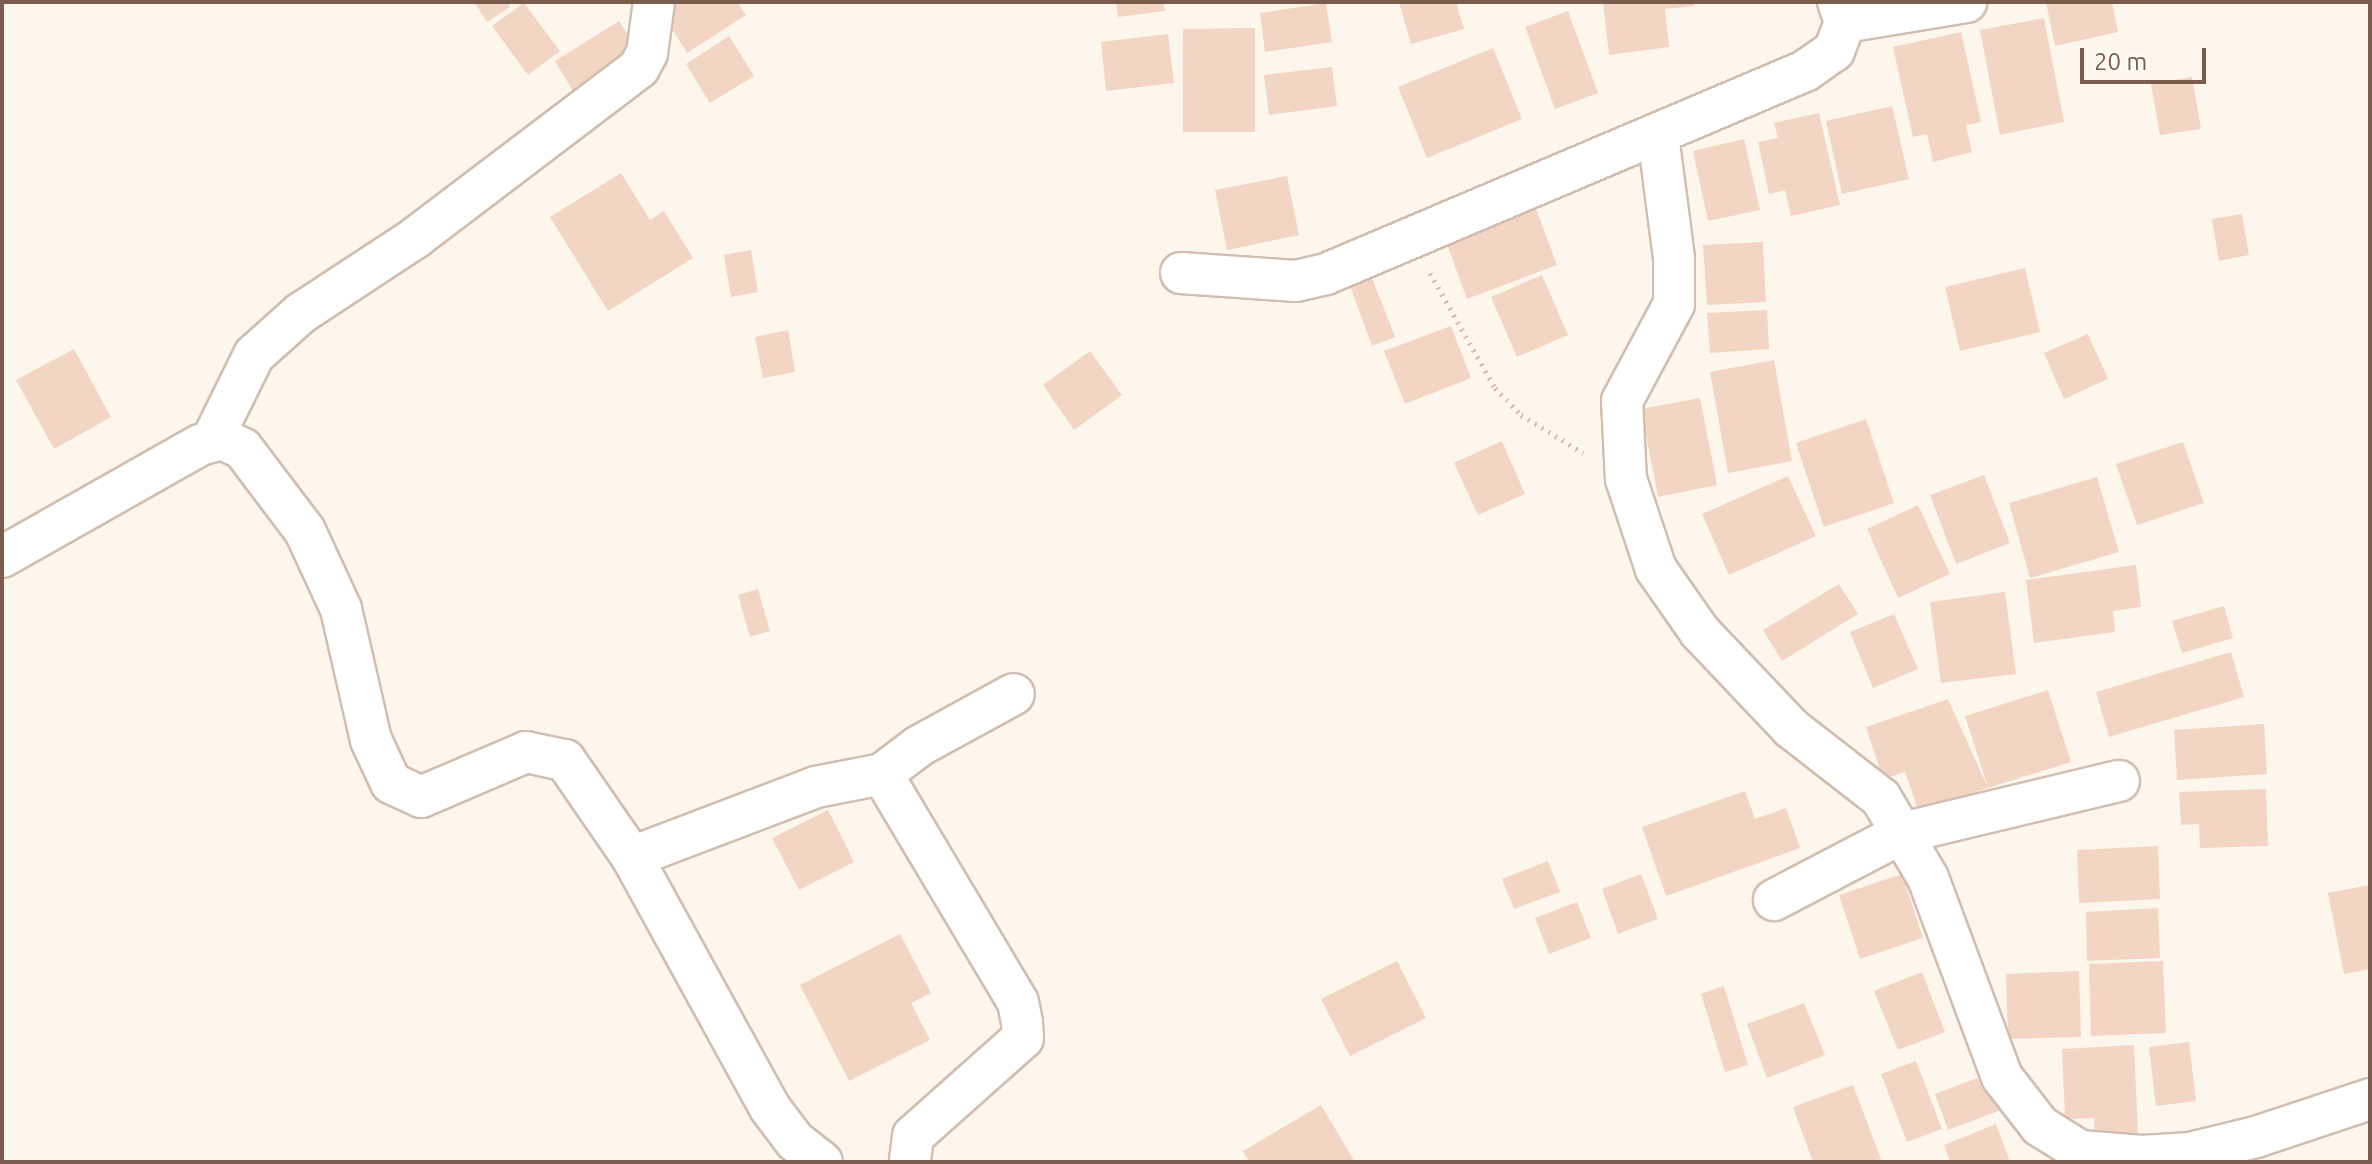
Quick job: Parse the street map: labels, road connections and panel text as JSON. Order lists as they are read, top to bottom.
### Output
{
  "scale_bar": "20 m"
}
